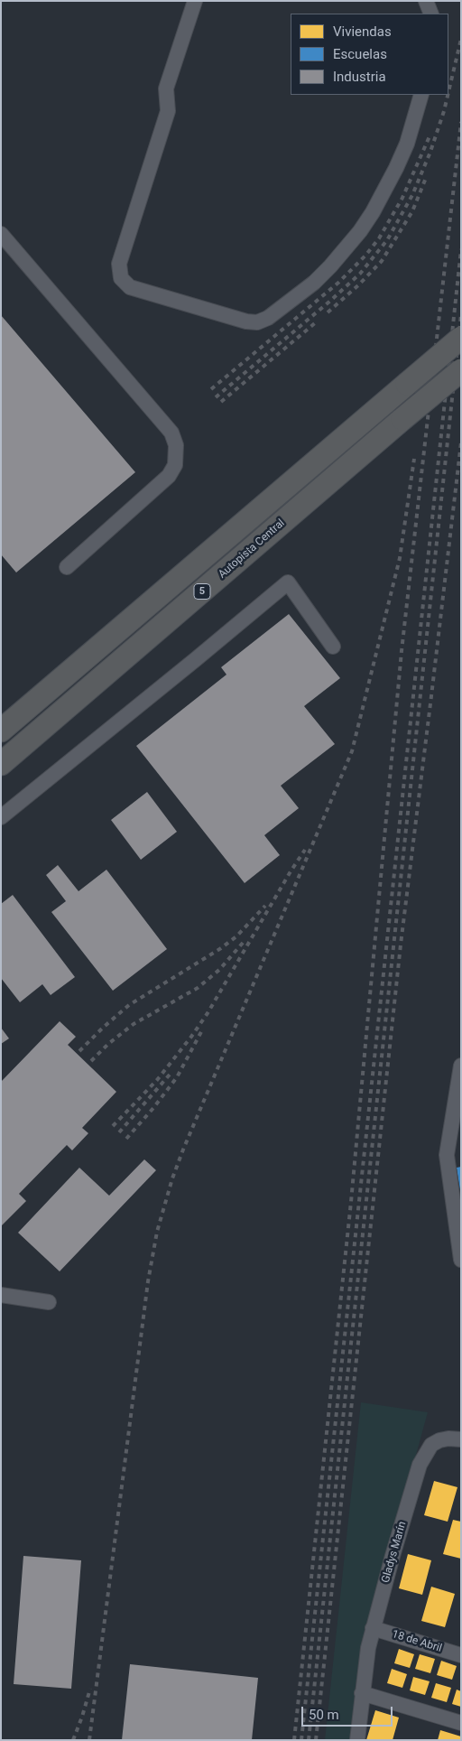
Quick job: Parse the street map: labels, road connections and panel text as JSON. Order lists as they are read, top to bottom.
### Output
{
  "streets": {
    "highway": ["Autopista Central", "5"],
    "street": ["Gladys Marín", "18 de Abril"]
  },
  "crossings": [
    ["Gladys Marín", "18 de Abril"]
  ],
  "legend": ["Viviendas", "Escuelas", "Industria"],
  "scale_bar": "50 m"
}
